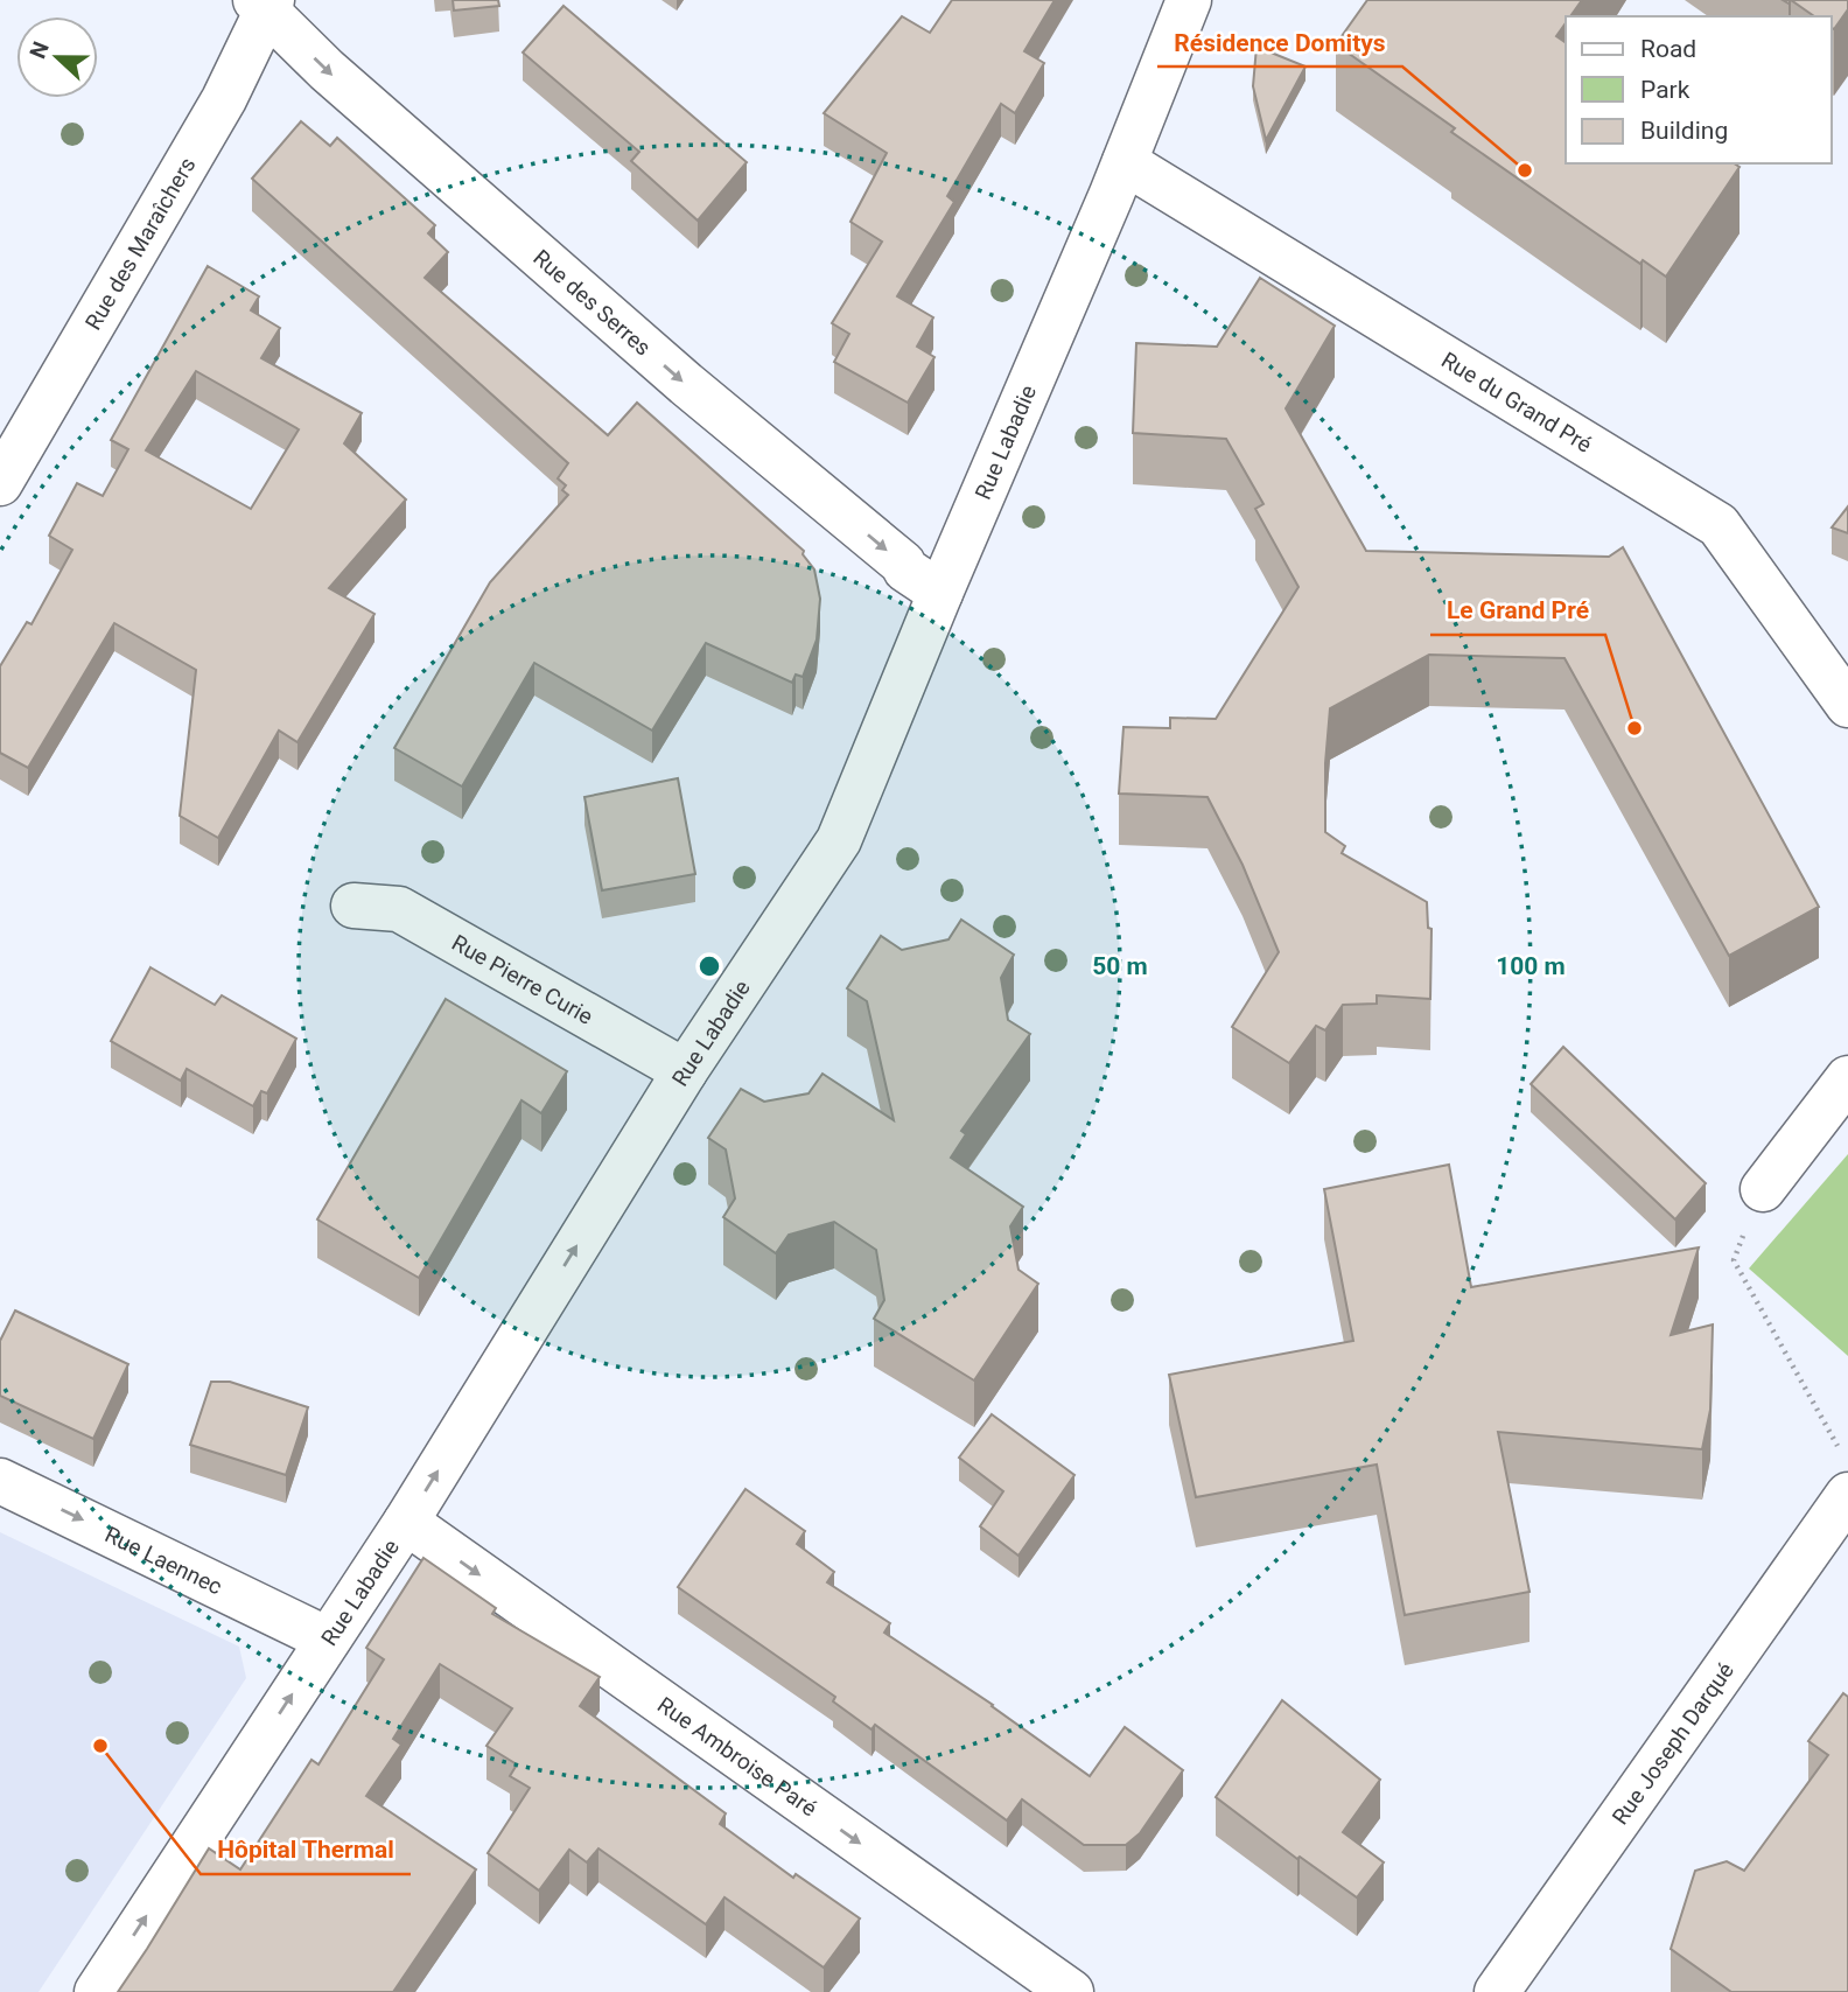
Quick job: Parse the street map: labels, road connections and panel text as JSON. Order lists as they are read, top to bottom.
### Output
{
  "streets": {
    "street": [
      "Rue des Maraîchers",
      "Rue des Serres",
      "Rue du Grand Pré",
      "Rue Labadie",
      "Rue Pierre Curie",
      "Rue Laennec",
      "Rue Joseph Darqué",
      "Rue Ambroise Paré"
    ]
  },
  "crossings": [
    ["Rue des Maraîchers", "Rue des Serres"],
    ["Rue des Serres", "Rue Labadie"],
    ["Rue du Grand Pré", "Rue Labadie"],
    ["Rue Labadie", "Rue Pierre Curie"],
    ["Rue Labadie", "Rue Laennec"],
    ["Rue Labadie", "Rue Ambroise Paré"]
  ],
  "one_way": [
    "Rue des Serres",
    "Rue Labadie",
    "Rue Laennec",
    "Rue Ambroise Paré"
  ],
  "places": ["Résidence Domitys", "Le Grand Pré", "Hôpital Thermal"],
  "legend": ["Road", "Park", "Building"],
  "north": "left",
  "rings": ["50 m", "100 m"]
}
